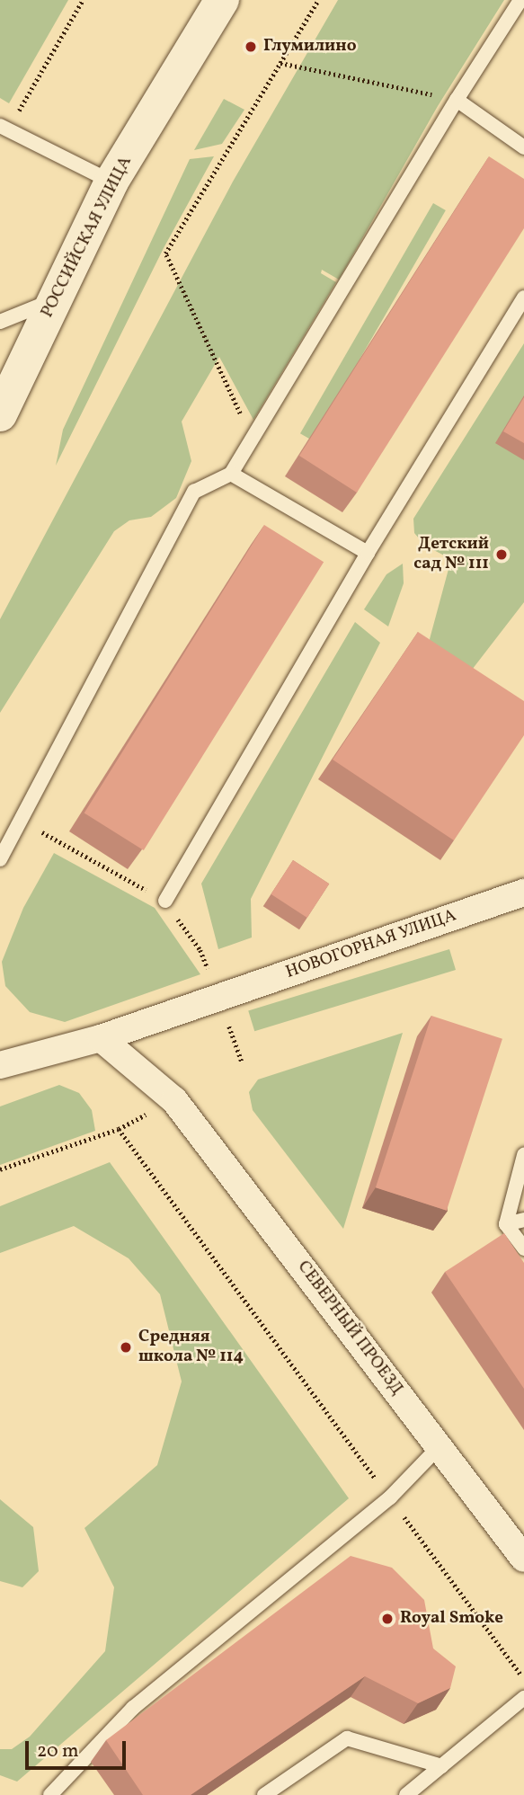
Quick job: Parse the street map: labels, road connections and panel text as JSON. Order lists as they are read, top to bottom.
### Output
{
  "streets": {
    "main road": ["РОССИЙСКАЯ УЛИЦА"],
    "street": ["НОВОГОРНАЯ УЛИЦА", "СЕВЕРНЫЙ ПРОЕЗД"]
  },
  "crossings": [
    ["НОВОГОРНАЯ УЛИЦА", "СЕВЕРНЫЙ ПРОЕЗД"]
  ],
  "places": [
    "Глумилино",
    "Детский сад № 111",
    "Средняя школа № 114",
    "Royal Smoke"
  ],
  "scale_bar": "20 m"
}
